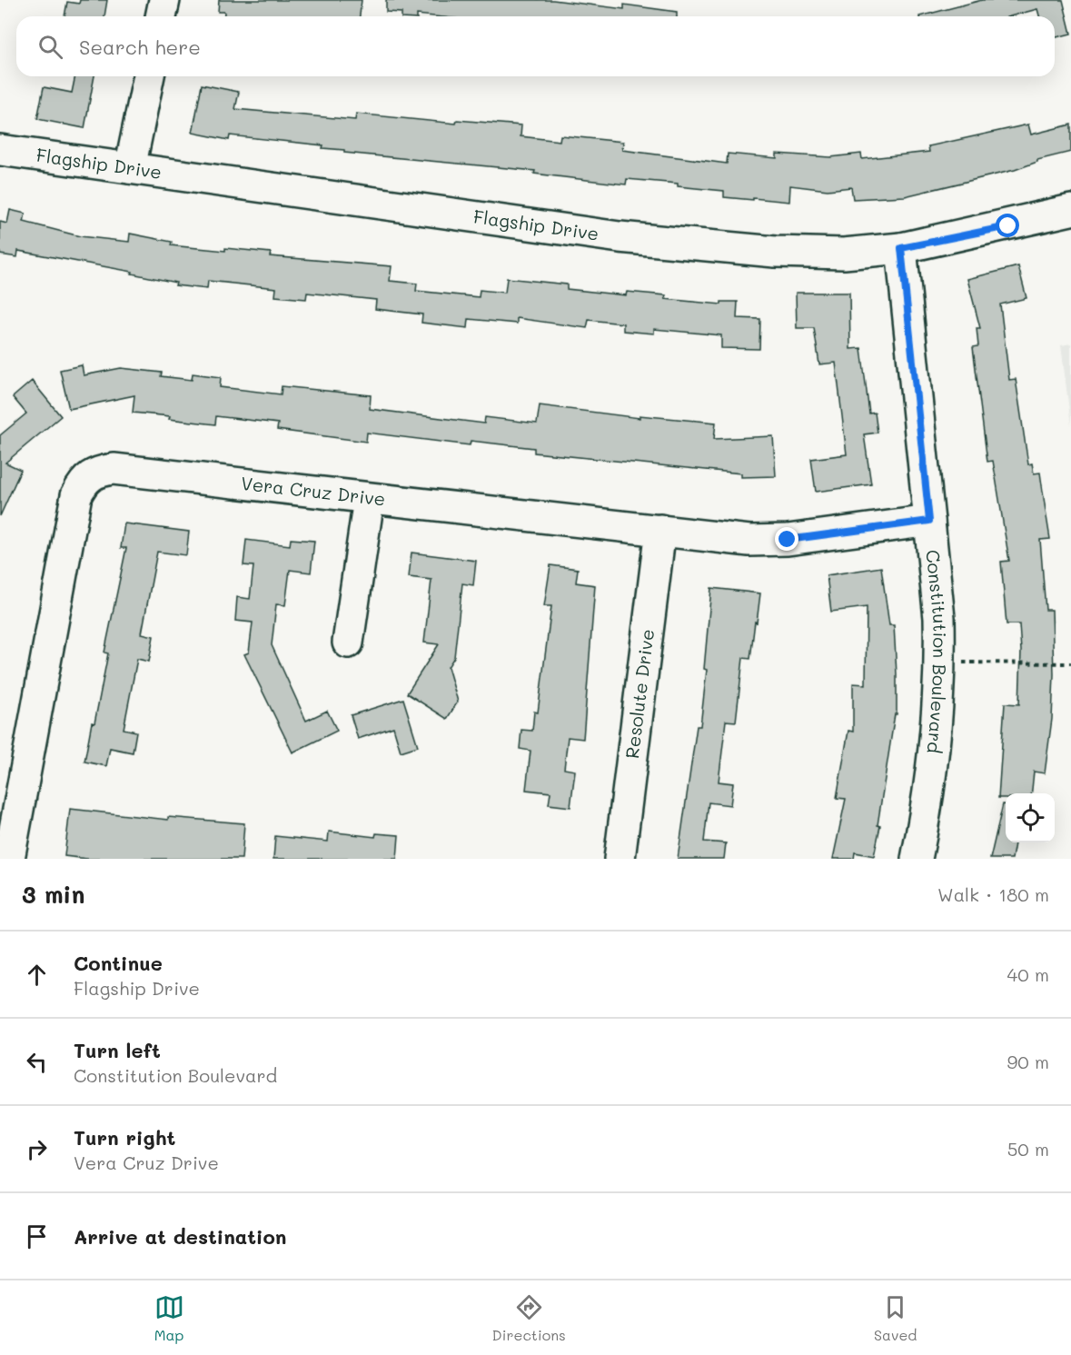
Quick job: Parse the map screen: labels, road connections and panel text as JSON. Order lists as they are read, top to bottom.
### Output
{
  "streets": {
    "street": [
      "Flagship Drive",
      "Vera Cruz Drive",
      "Constitution Boulevard",
      "Resolute Drive"
    ]
  },
  "crossings": [
    ["Flagship Drive", "Constitution Boulevard"],
    ["Vera Cruz Drive", "Constitution Boulevard"],
    ["Vera Cruz Drive", "Resolute Drive"]
  ],
  "page": {
    "search": "Search here",
    "heading": ["3 min", "Walk · 180 m"],
    "list": [
      ["Continue", "Flagship Drive", "40 m"],
      ["Turn left", "Constitution Boulevard", "90 m"],
      ["Turn right", "Vera Cruz Drive", "50 m"],
      "Arrive at destination"
    ],
    "nav": ["Map", "Directions", "Saved"]
  }
}
